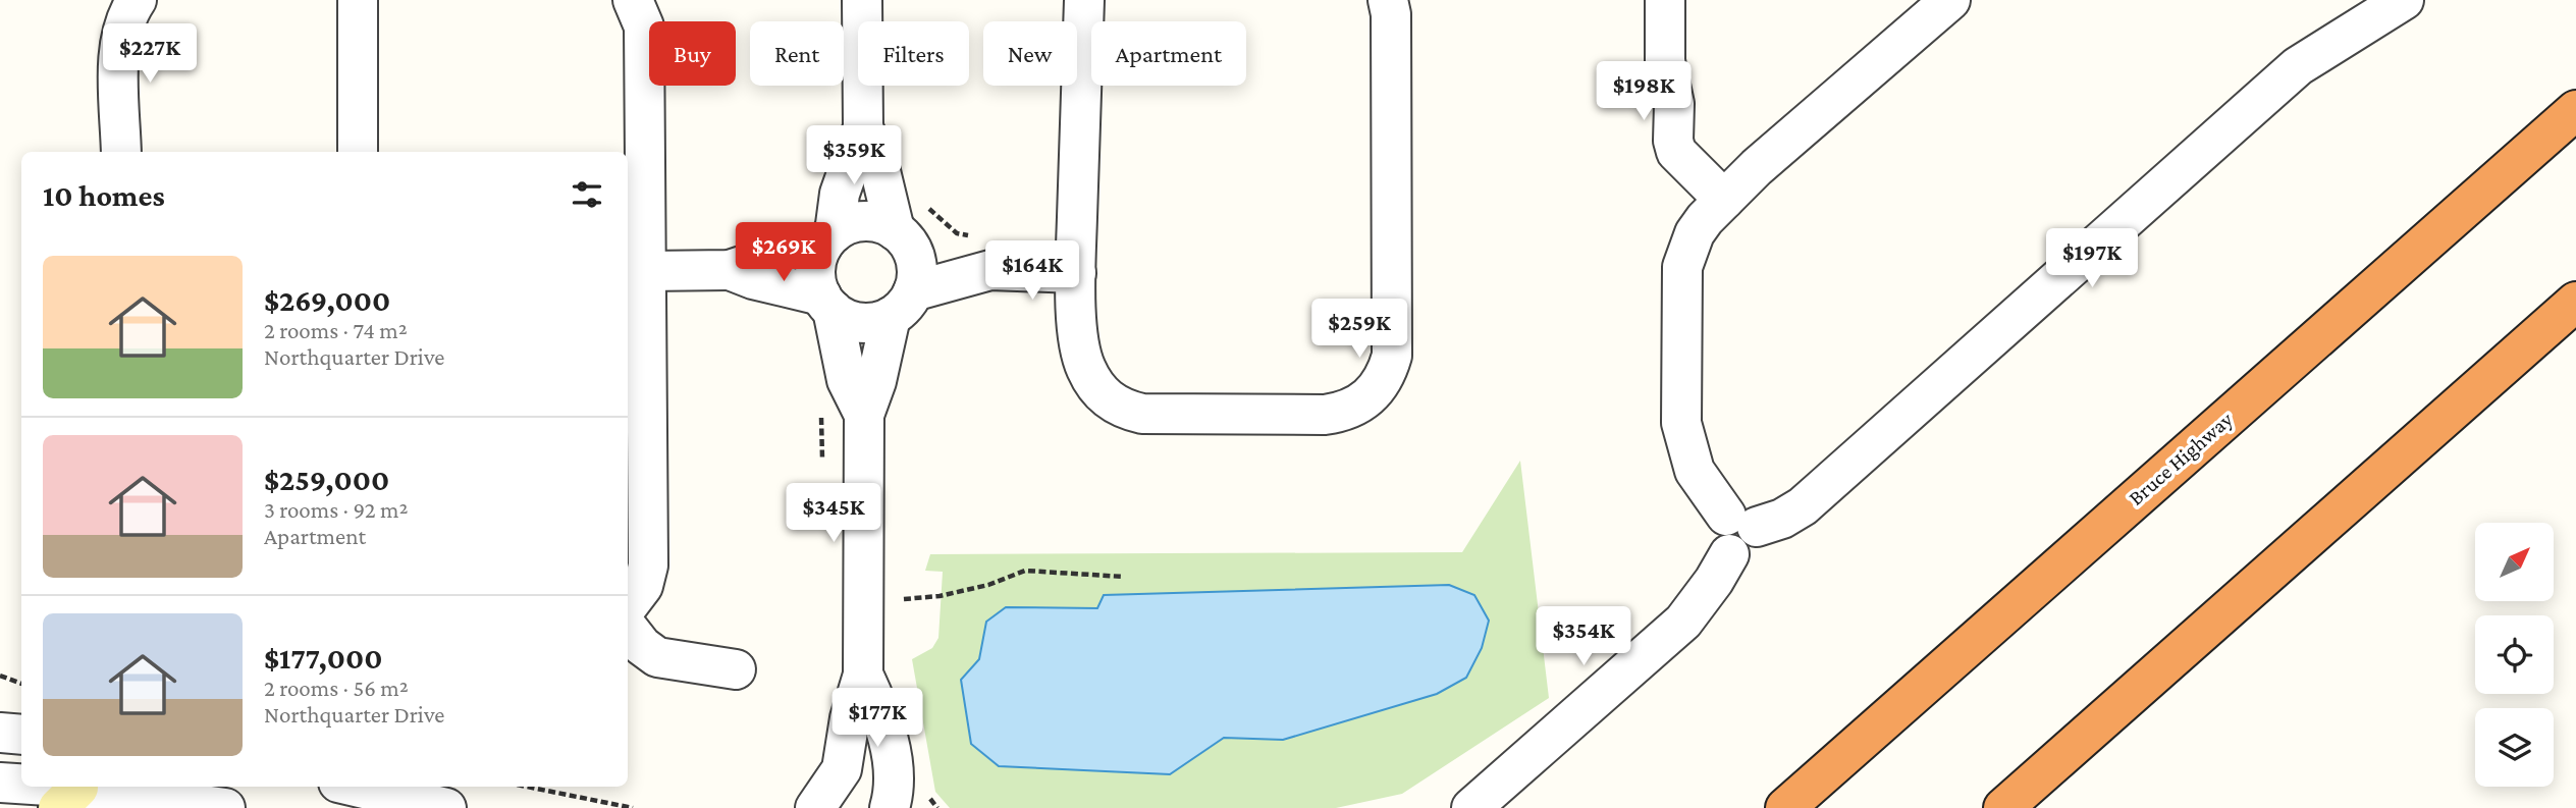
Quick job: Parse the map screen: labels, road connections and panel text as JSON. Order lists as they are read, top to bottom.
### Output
{
  "streets": {
    "highway": ["Bruce Highway"]
  },
  "north": "top right",
  "page": {
    "chip": [
      "Buy",
      "Rent",
      "Filters",
      "New",
      "Apartment"
    ],
    "price": [
      "$227K",
      "$198K",
      "$359K",
      "$269K",
      "$197K",
      "$164K",
      "$259K",
      "$345K",
      "$354K",
      "$177K"
    ],
    "heading": "10 homes",
    "list": [
      {
        "name": "$269,000",
        "note": "2 rooms · 74 m² · Northquarter Drive"
      },
      {
        "name": "$259,000",
        "note": "3 rooms · 92 m² · Apartment"
      },
      {
        "name": "$177,000",
        "note": "2 rooms · 56 m² · Northquarter Drive"
      }
    ]
  }
}
